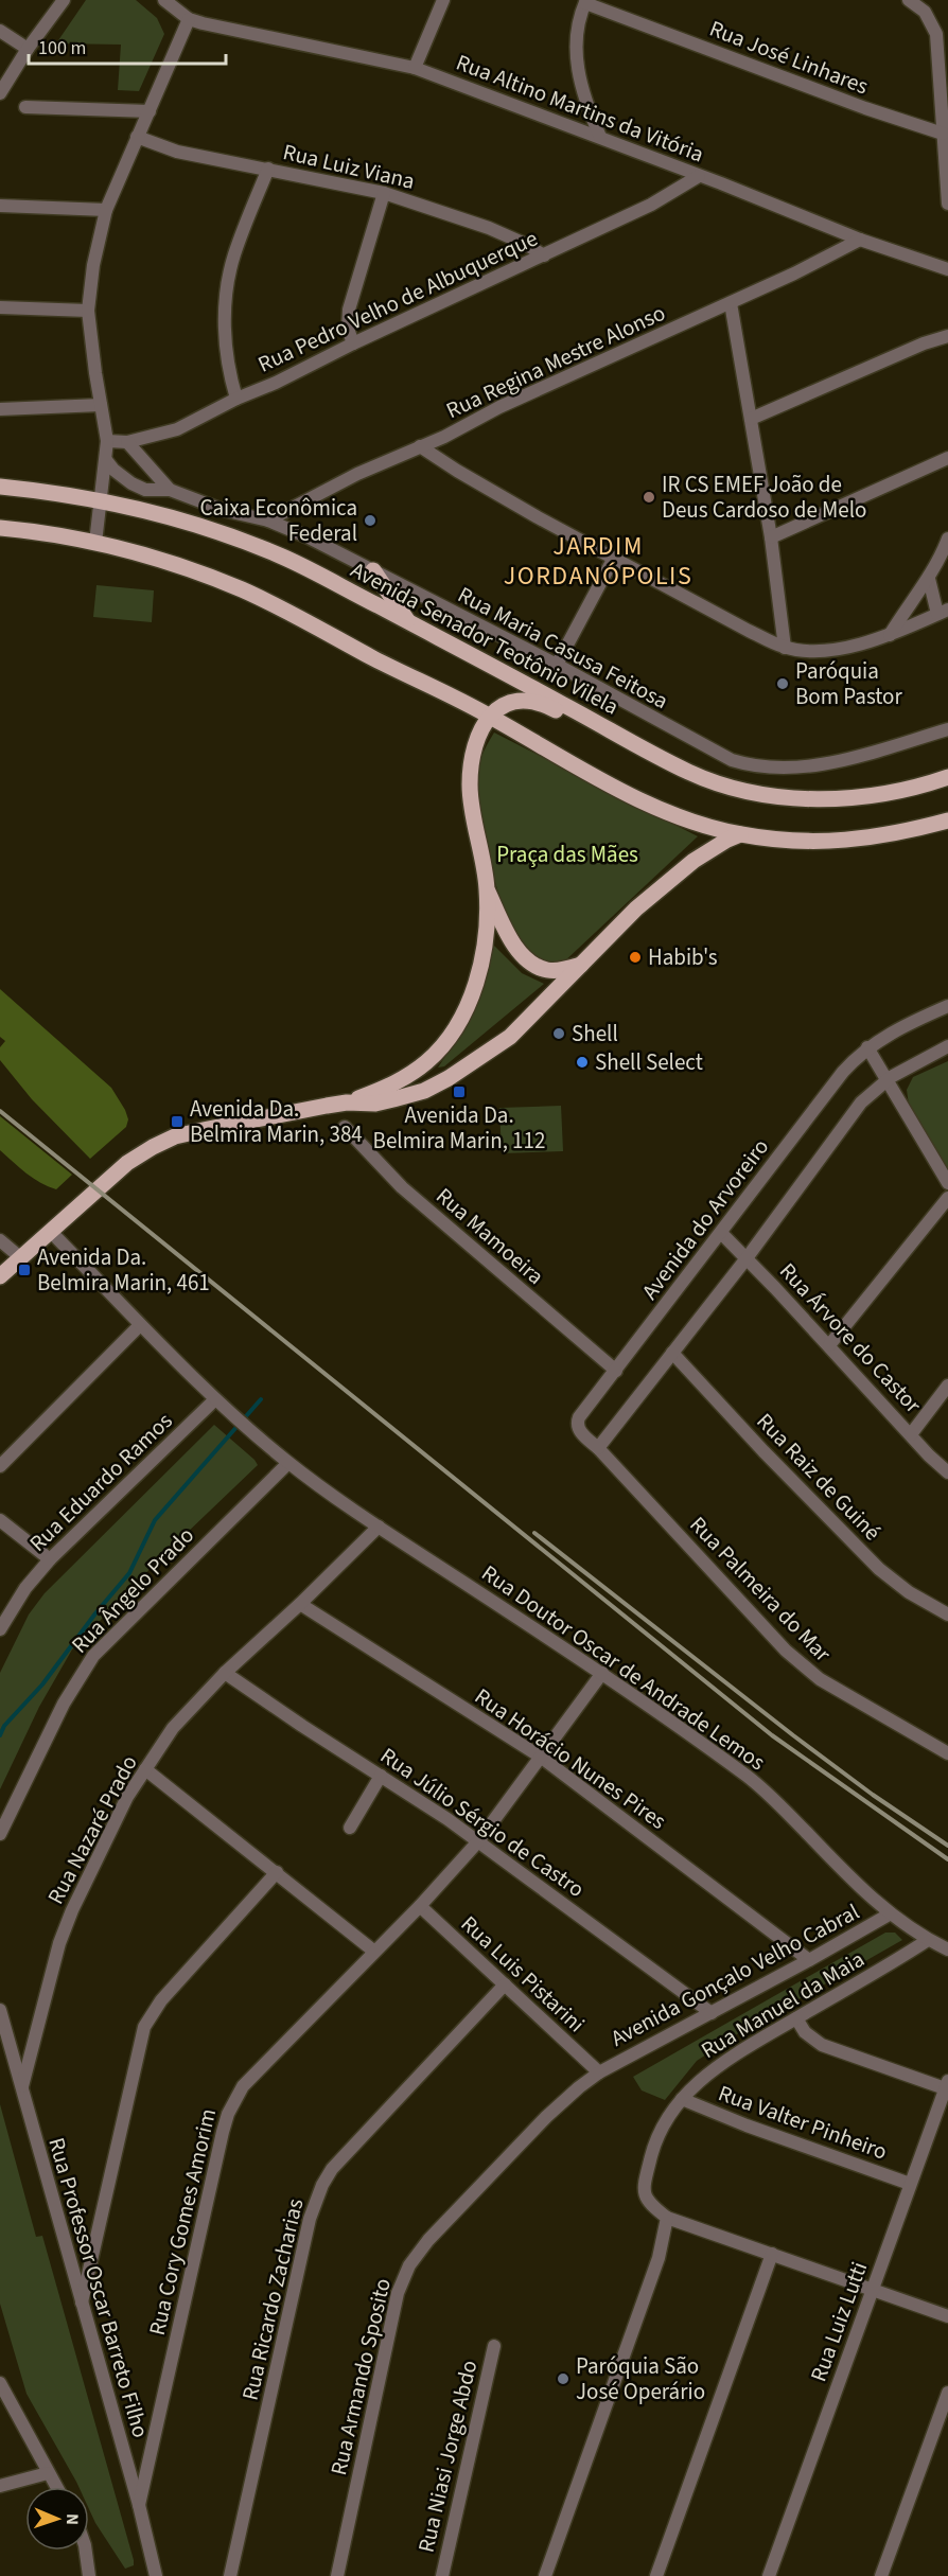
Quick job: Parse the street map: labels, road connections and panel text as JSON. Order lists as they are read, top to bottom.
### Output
{
  "streets": {
    "main road": ["Avenida Senador Teotônio Vilela"],
    "street": [
      "Rua José Linhares",
      "Rua Altino Martins da Vitória",
      "Rua Luiz Viana",
      "Rua Pedro Velho de Albuquerque",
      "Rua Regina Mestre Alonso",
      "Rua Maria Casusa Feitosa",
      "Avenida do Arvoreiro",
      "Rua Mamoeira",
      "Rua Árvore do Castor",
      "Rua Raiz de Guiné",
      "Rua Eduardo Ramos",
      "Rua Palmeira do Mar",
      "Rua Ângelo Prado",
      "Rua Doutor Oscar de Andrade Lemos",
      "Rua Horácio Nunes Pires",
      "Rua Júlio Sérgio de Castro",
      "Rua Nazaré Prado",
      "Rua Luis Pistarini",
      "Avenida Gonçalo Velho Cabral",
      "Rua Manuel da Maia",
      "Rua Valter Pinheiro",
      "Rua Cory Gomes Amorim",
      "Rua Professor Oscar Barreto Filho",
      "Rua Ricardo Zacharias",
      "Rua Luiz Lutti",
      "Rua Armando Sposito",
      "Rua Niasi Jorge Abdo"
    ]
  },
  "crossings": [
    ["Rua Altino Martins da Vitória", "Rua Pedro Velho de Albuquerque"],
    ["Rua Altino Martins da Vitória", "Rua Regina Mestre Alonso"],
    ["Rua Luiz Viana", "Rua Pedro Velho de Albuquerque"],
    ["Rua Pedro Velho de Albuquerque", "Rua Maria Casusa Feitosa"],
    ["Rua Regina Mestre Alonso", "Rua Maria Casusa Feitosa"],
    ["Avenida do Arvoreiro", "Rua Mamoeira"],
    ["Avenida do Arvoreiro", "Rua Árvore do Castor"],
    ["Avenida do Arvoreiro", "Rua Palmeira do Mar"],
    ["Rua Eduardo Ramos", "Rua Doutor Oscar de Andrade Lemos"],
    ["Rua Ângelo Prado", "Rua Doutor Oscar de Andrade Lemos"],
    ["Rua Doutor Oscar de Andrade Lemos", "Rua Nazaré Prado"],
    ["Rua Doutor Oscar de Andrade Lemos", "Avenida Gonçalo Velho Cabral"],
    ["Rua Doutor Oscar de Andrade Lemos", "Rua Manuel da Maia"],
    ["Rua Doutor Oscar de Andrade Lemos", "Rua Cory Gomes Amorim"],
    ["Rua Horácio Nunes Pires", "Rua Nazaré Prado"],
    ["Rua Horácio Nunes Pires", "Avenida Gonçalo Velho Cabral"],
    ["Rua Horácio Nunes Pires", "Rua Cory Gomes Amorim"],
    ["Rua Júlio Sérgio de Castro", "Rua Nazaré Prado"],
    ["Rua Júlio Sérgio de Castro", "Avenida Gonçalo Velho Cabral"],
    ["Rua Júlio Sérgio de Castro", "Rua Cory Gomes Amorim"],
    ["Rua Nazaré Prado", "Rua Professor Oscar Barreto Filho"],
    ["Rua Luis Pistarini", "Avenida Gonçalo Velho Cabral"],
    ["Rua Luis Pistarini", "Rua Cory Gomes Amorim"],
    ["Rua Luis Pistarini", "Rua Ricardo Zacharias"],
    ["Rua Luis Pistarini", "Rua Armando Sposito"],
    ["Avenida Gonçalo Velho Cabral", "Rua Armando Sposito"],
    ["Rua Manuel da Maia", "Rua Valter Pinheiro"],
    ["Rua Valter Pinheiro", "Rua Luiz Lutti"],
    ["Rua Cory Gomes Amorim", "Rua Professor Oscar Barreto Filho"]
  ],
  "districts": ["JARDIM JORDANÓPOLIS"],
  "parks": ["Praça das Mães"],
  "places": {
    "other": [
      "IR CS EMEF João de Deus Cardoso de Melo",
      "Caixa Econômica Federal",
      "Paróquia Bom Pastor",
      "Habib's",
      "Shell",
      "Shell Select",
      "Paróquia São José Operário"
    ],
    "transit": ["Avenida Da. Belmira Marin, 112", "Avenida Da. Belmira Marin, 384", "Avenida Da. Belmira Marin, 461"]
  },
  "scale_bar": "100 m",
  "north": "right"
}
